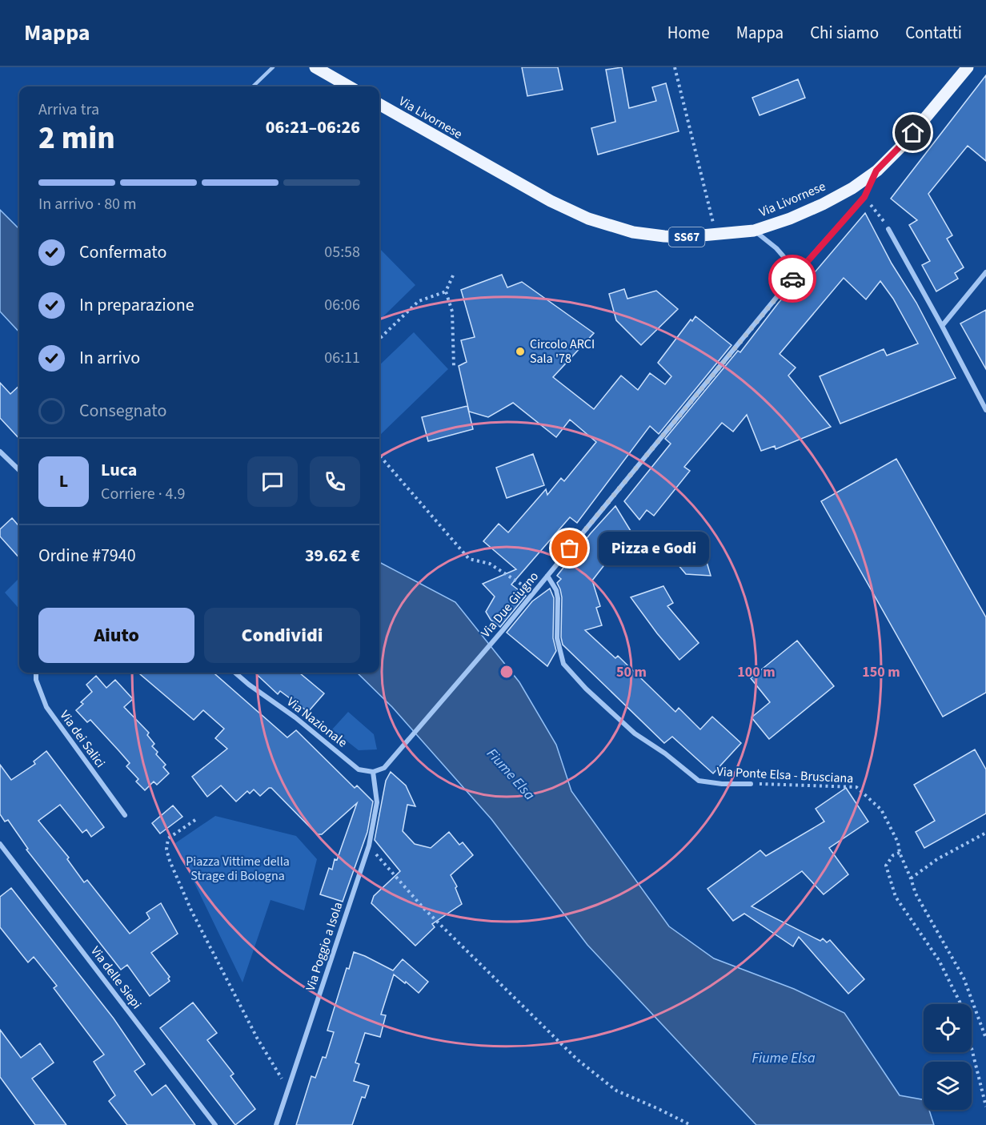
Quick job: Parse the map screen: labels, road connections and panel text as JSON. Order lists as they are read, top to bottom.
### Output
{
  "streets": {
    "main road": ["Via Livornese", "SS67"],
    "street": [
      "Via Due Giugno",
      "Via Nazionale",
      "Via dei Salici",
      "Via Ponte Elsa - Brusciana",
      "Via Poggio a Isola",
      "Via delle Siepi"
    ]
  },
  "crossings": [
    ["Via Livornese", "Via Due Giugno"],
    ["Via Due Giugno", "Via Nazionale"],
    ["Via Due Giugno", "Via Ponte Elsa - Brusciana"],
    ["Via Due Giugno", "Via Poggio a Isola"],
    ["Via Nazionale", "Via Poggio a Isola"]
  ],
  "water": ["Fiume Elsa"],
  "parks": ["Piazza Vittime della Strage di Bologna"],
  "places": ["Circolo ARCI Sala '78", "Pizza e Godi"],
  "page": {
    "header": "Mappa",
    "nav": [
      "Home",
      "Mappa",
      "Chi siamo",
      "Contatti"
    ],
    "heading": ["2 min", "Arriva tra", "06:21–06:26"],
    "panel": [
      "Luca",
      "Corriere · 4.9",
      "Ordine #7940",
      "39.62 €"
    ],
    "bar": "In arrivo · 80 m",
    "list": [
      ["Confermato", "05:58"],
      ["In preparazione", "06:06"],
      ["In arrivo", "06:11"],
      "Consegnato"
    ],
    "round": "L",
    "bubble": "Pizza e Godi",
    "buttons": ["Aiuto", "Condividi"]
  },
  "rings": ["50 m", "100 m", "150 m"]
}
